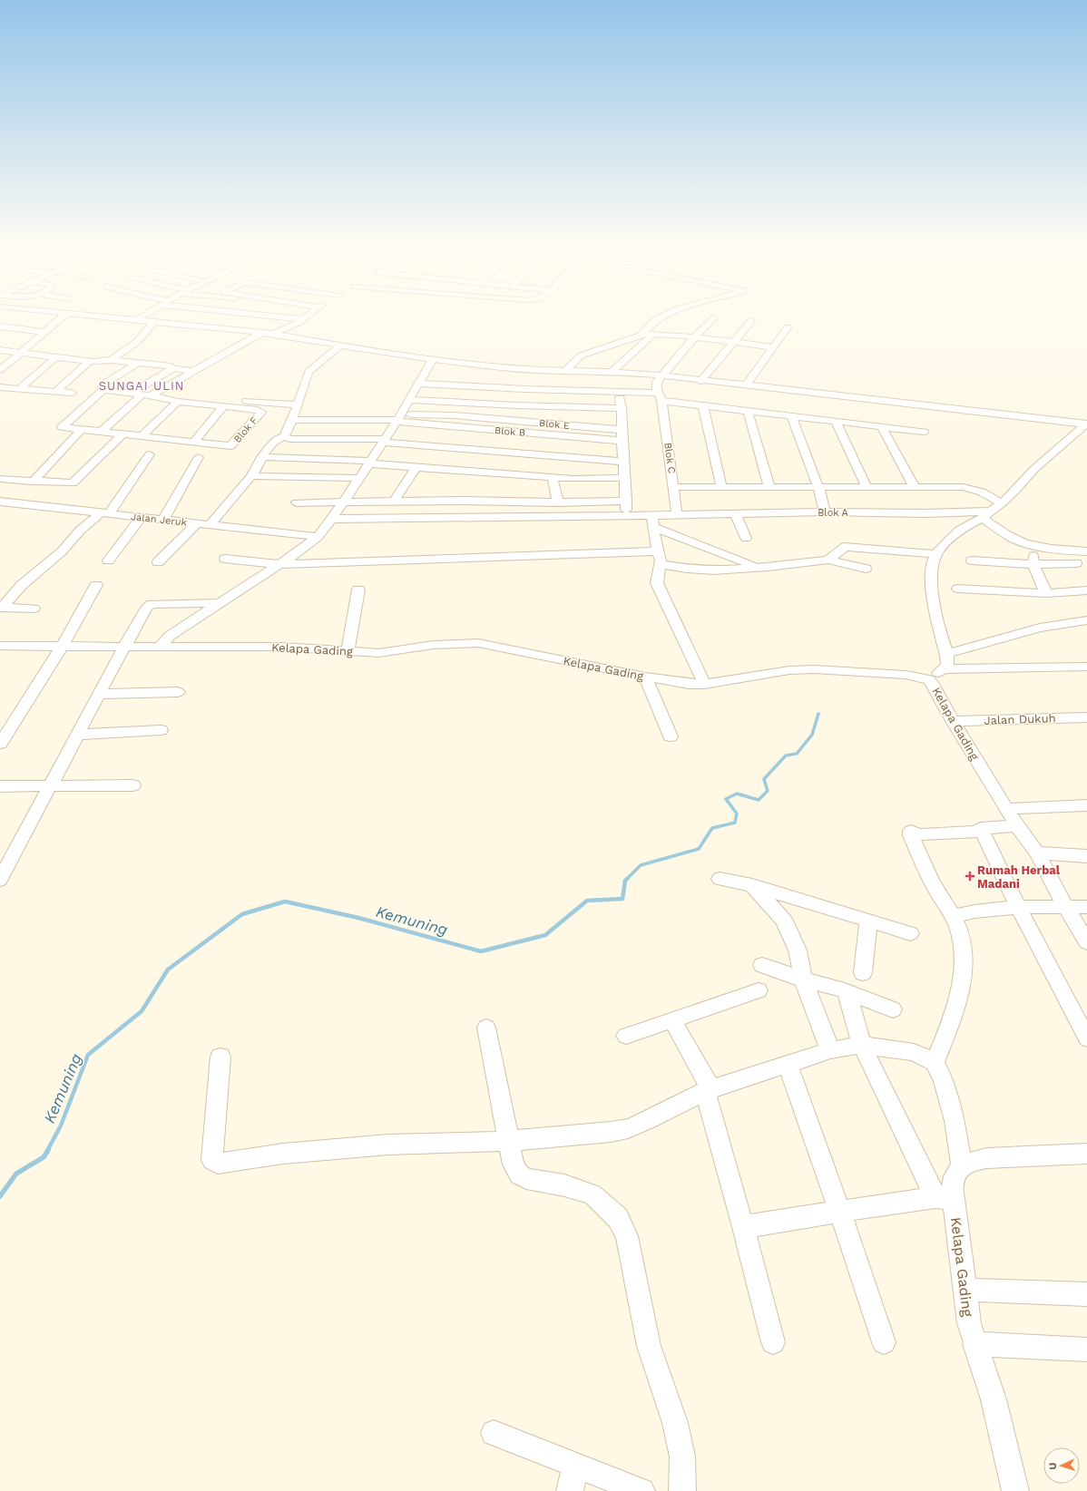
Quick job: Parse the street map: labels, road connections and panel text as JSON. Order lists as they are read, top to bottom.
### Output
{
  "streets": {
    "street": [
      "Blok E",
      "Blok F",
      "Blok B",
      "Blok C",
      "Blok A",
      "Jalan Jeruk",
      "Kelapa Gading",
      "Jalan Dukuh"
    ]
  },
  "crossings": [
    ["Blok E", "Blok B"],
    ["Blok C", "Blok A"],
    ["Kelapa Gading", "Jalan Dukuh"]
  ],
  "districts": ["SUNGAI ULIN"],
  "water": ["Kemuning"],
  "places": {
    "health": ["Rumah Herbal Madani"]
  },
  "north": "left"
}
